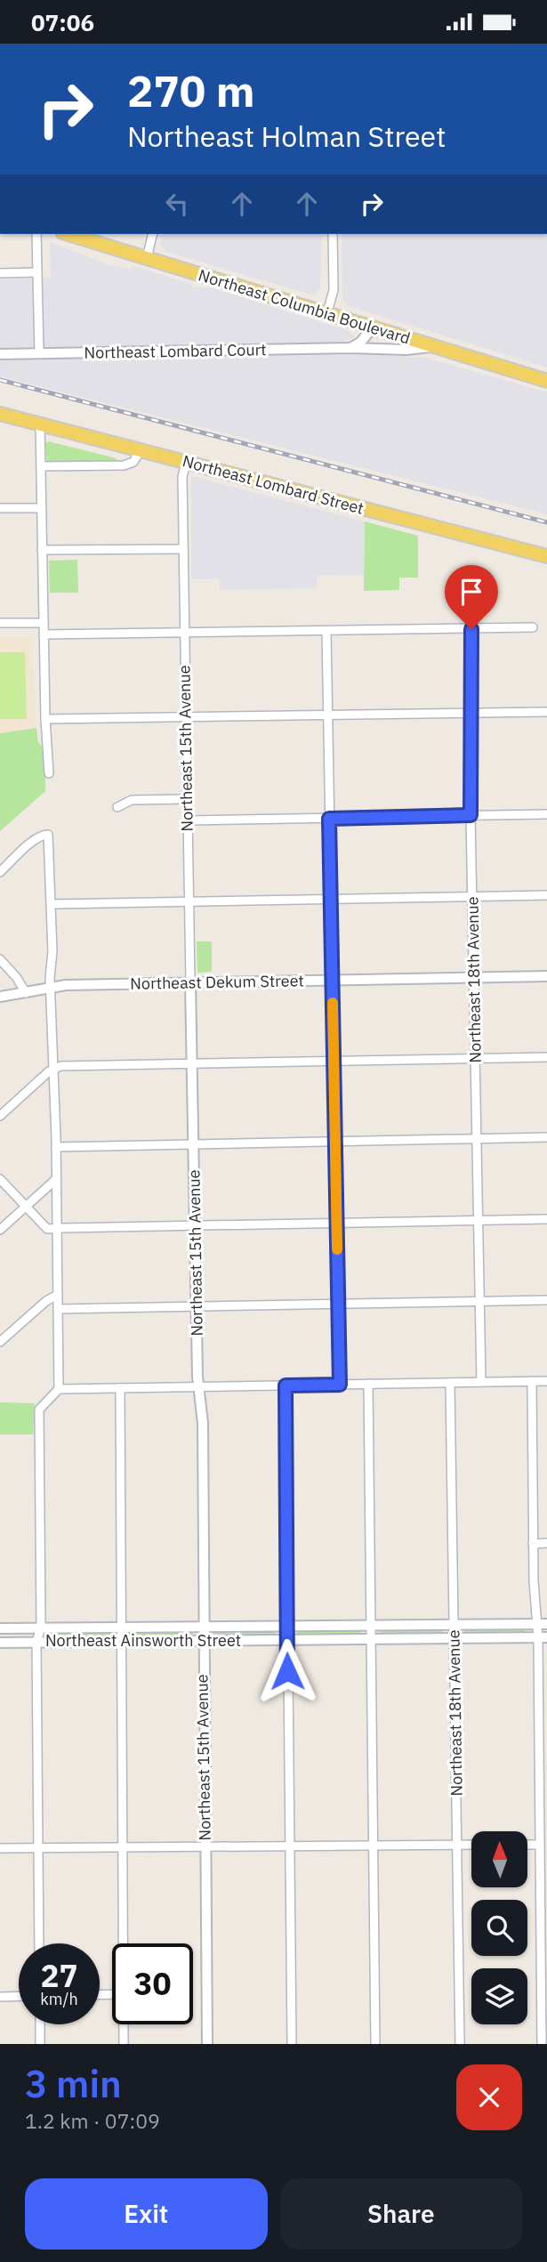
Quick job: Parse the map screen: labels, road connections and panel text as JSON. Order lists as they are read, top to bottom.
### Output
{
  "streets": {
    "main road": ["Northeast Columbia Boulevard", "Northeast Lombard Street"],
    "street": [
      "Northeast Lombard Court",
      "Northeast 15th Avenue",
      "Northeast 18th Avenue",
      "Northeast Dekum Street",
      "Northeast Ainsworth Street"
    ]
  },
  "crossings": [
    ["Northeast Columbia Boulevard", "Northeast Lombard Court"],
    ["Northeast Lombard Street", "Northeast 15th Avenue"],
    ["Northeast 15th Avenue", "Northeast Dekum Street"],
    ["Northeast 15th Avenue", "Northeast Ainsworth Street"],
    ["Northeast 18th Avenue", "Northeast Dekum Street"],
    ["Northeast 18th Avenue", "Northeast Ainsworth Street"]
  ],
  "north": "top",
  "page": {
    "status": "07:06",
    "turn": ["270 m", "Northeast Holman Street"],
    "speed": "27 km/h",
    "limit": "30",
    "heading": ["3 min", "1.2 km · 07:09"],
    "buttons": ["Exit", "Share"]
  }
}
